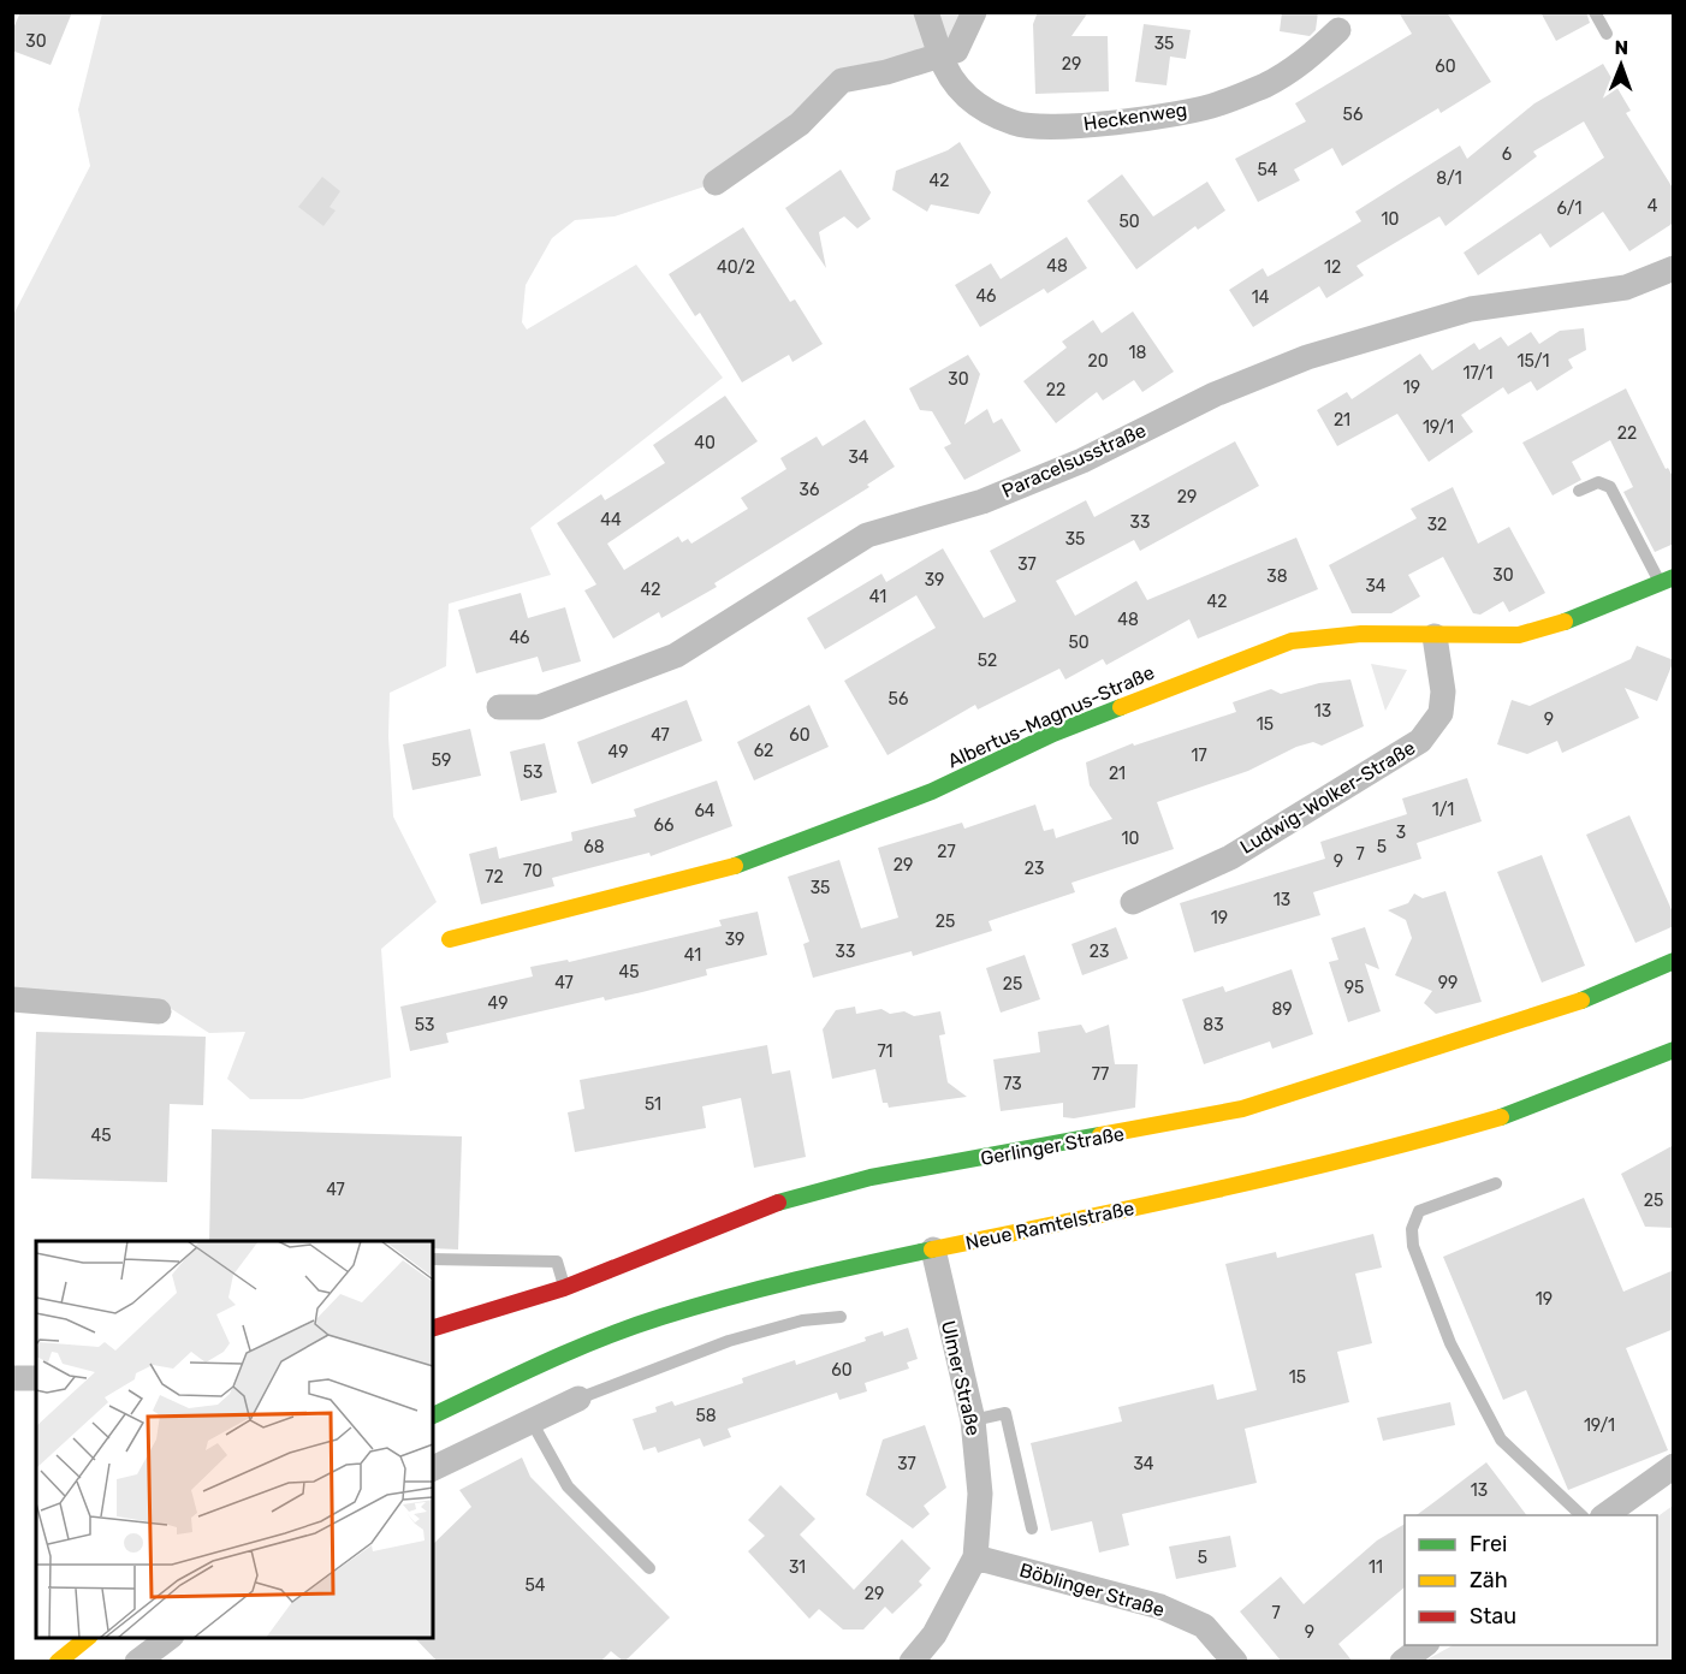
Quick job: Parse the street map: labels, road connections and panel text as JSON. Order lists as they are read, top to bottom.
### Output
{
  "streets": {
    "street": [
      "Heckenweg",
      "Paracelsusstraße",
      "Albertus-Magnus-Straße",
      "Ludwig-Wolker-Straße",
      "Gerlinger Straße",
      "Neue Ramtelstraße",
      "Ulmer Straße",
      "Böblinger Straße"
    ]
  },
  "crossings": [
    ["Albertus-Magnus-Straße", "Ludwig-Wolker-Straße"],
    ["Neue Ramtelstraße", "Ulmer Straße"],
    ["Ulmer Straße", "Böblinger Straße"]
  ],
  "house_numbers": [
    "30",
    "35",
    "29",
    "60",
    "56",
    "6",
    "54",
    "8/1",
    "42",
    "4",
    "6/1",
    "10",
    "50",
    "48",
    "40/2",
    "12",
    "46",
    "14",
    "18",
    "20",
    "15/1",
    "17/1",
    "30",
    "19",
    "22",
    "21",
    "19/1",
    "22",
    "40",
    "34",
    "36",
    "29",
    "44",
    "33",
    "32",
    "35",
    "37",
    "30",
    "38",
    "39",
    "34",
    "42",
    "41",
    "42",
    "48",
    "46",
    "50",
    "52",
    "56",
    "13",
    "9",
    "15",
    "47",
    "60",
    "62",
    "49",
    "17",
    "59",
    "53",
    "21",
    "1/1",
    "64",
    "66",
    "3",
    "10",
    "68",
    "5",
    "27",
    "7",
    "9",
    "29",
    "23",
    "70",
    "72",
    "35",
    "13",
    "19",
    "25",
    "39",
    "33",
    "23",
    "41",
    "45",
    "47",
    "99",
    "25",
    "95",
    "49",
    "89",
    "53",
    "83",
    "71",
    "77",
    "73",
    "51",
    "45",
    "47",
    "25",
    "19",
    "60",
    "15",
    "58",
    "19/1",
    "37",
    "34",
    "13",
    "5",
    "31",
    "11",
    "54",
    "29",
    "7",
    "9"
  ],
  "legend": ["Frei", "Zäh", "Stau"],
  "north": "top"
}
